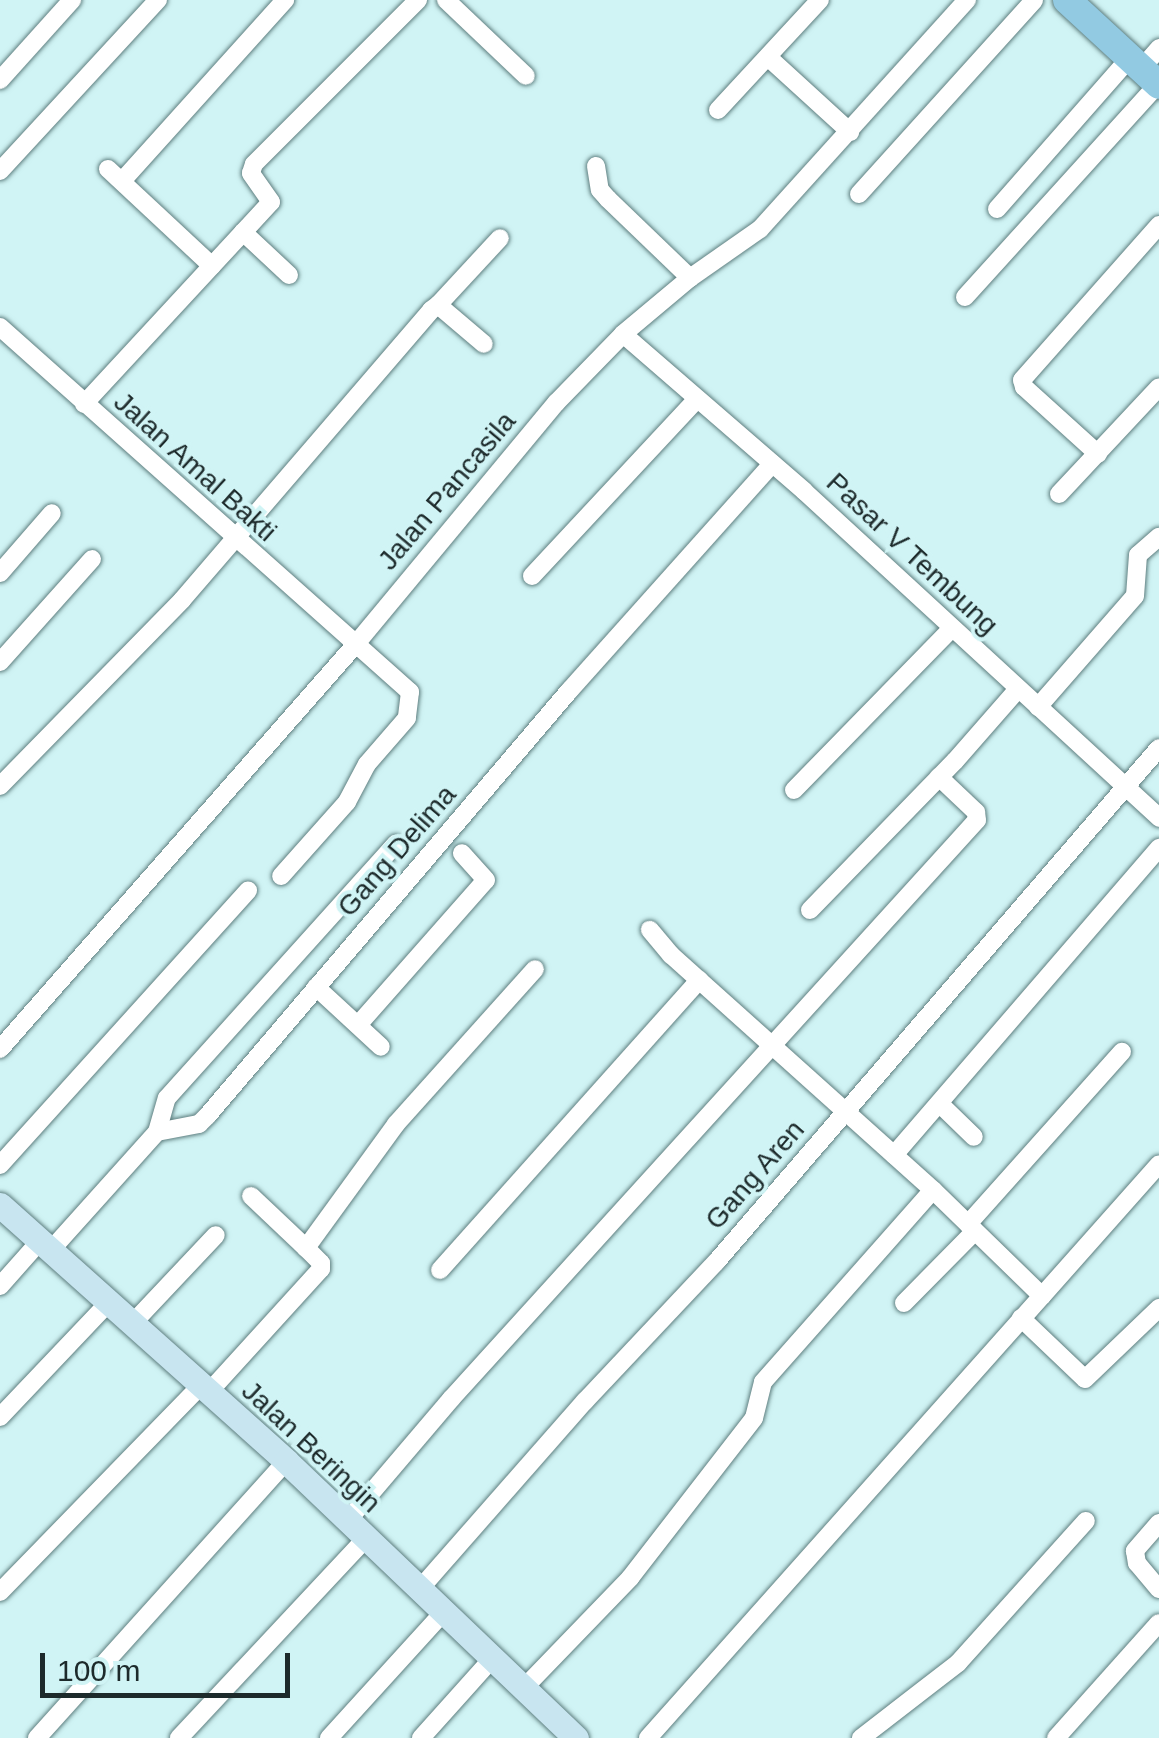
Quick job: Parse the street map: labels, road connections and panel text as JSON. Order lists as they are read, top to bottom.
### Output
{
  "streets": {
    "street": [
      "Jalan Amal Bakti",
      "Jalan Pancasila",
      "Pasar V Tembung",
      "Gang Delima",
      "Gang Aren",
      "Jalan Beringin"
    ]
  },
  "crossings": [
    ["Jalan Amal Bakti", "Jalan Pancasila"],
    ["Jalan Pancasila", "Pasar V Tembung"],
    ["Pasar V Tembung", "Gang Delima"],
    ["Pasar V Tembung", "Gang Aren"],
    ["Gang Aren", "Jalan Beringin"]
  ],
  "scale_bar": "100 m"
}
